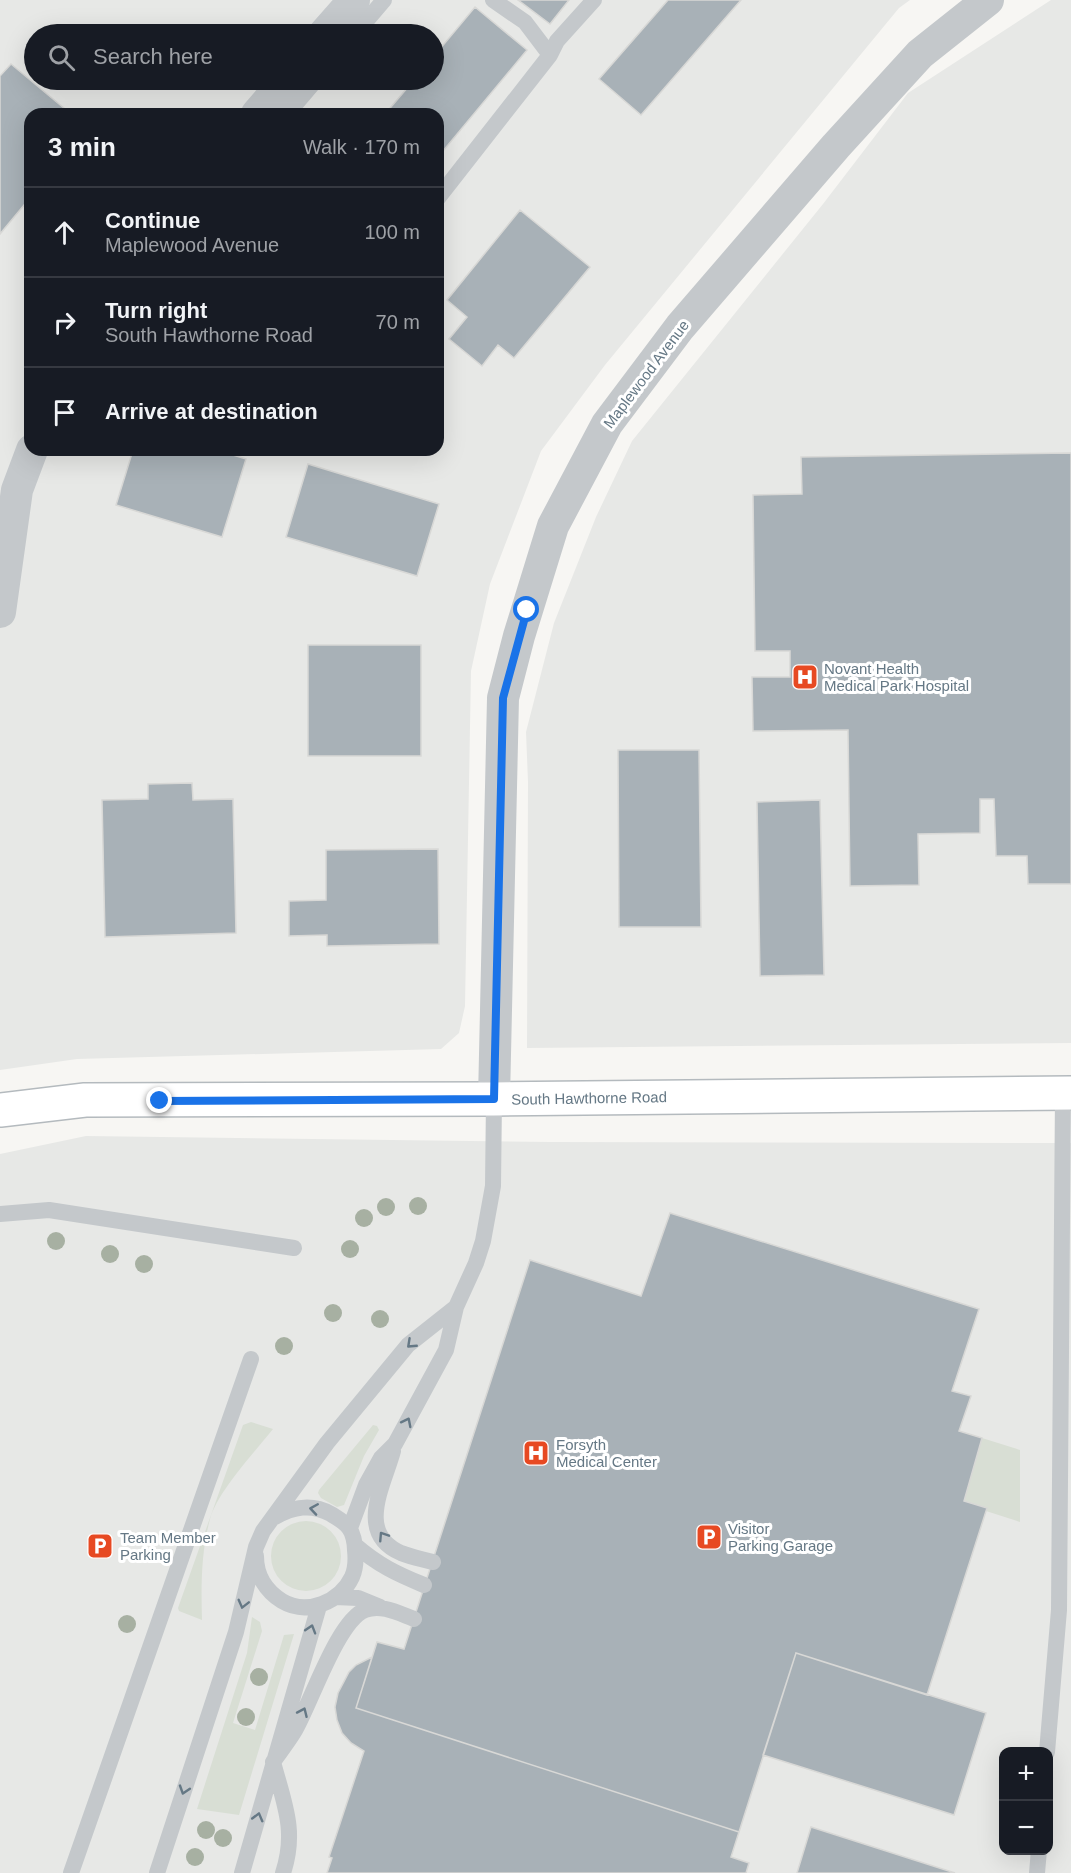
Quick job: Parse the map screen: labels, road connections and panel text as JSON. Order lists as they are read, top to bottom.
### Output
{
  "streets": {
    "main road": ["South Hawthorne Road"],
    "street": ["Maplewood Avenue"]
  },
  "crossings": [
    ["Maplewood Avenue", "South Hawthorne Road"]
  ],
  "places": {
    "hospital": ["Novant Health Medical Park Hospital", "Forsyth Medical Center"],
    "parking": ["Visitor Parking Garage", "Team Member Parking"]
  },
  "page": {
    "search": "Search here",
    "heading": ["3 min", "Walk · 170 m"],
    "list": [
      ["Continue", "Maplewood Avenue", "100 m"],
      ["Turn right", "South Hawthorne Road", "70 m"],
      "Arrive at destination"
    ],
    "map_buttons": ["+", "−"]
  }
}
